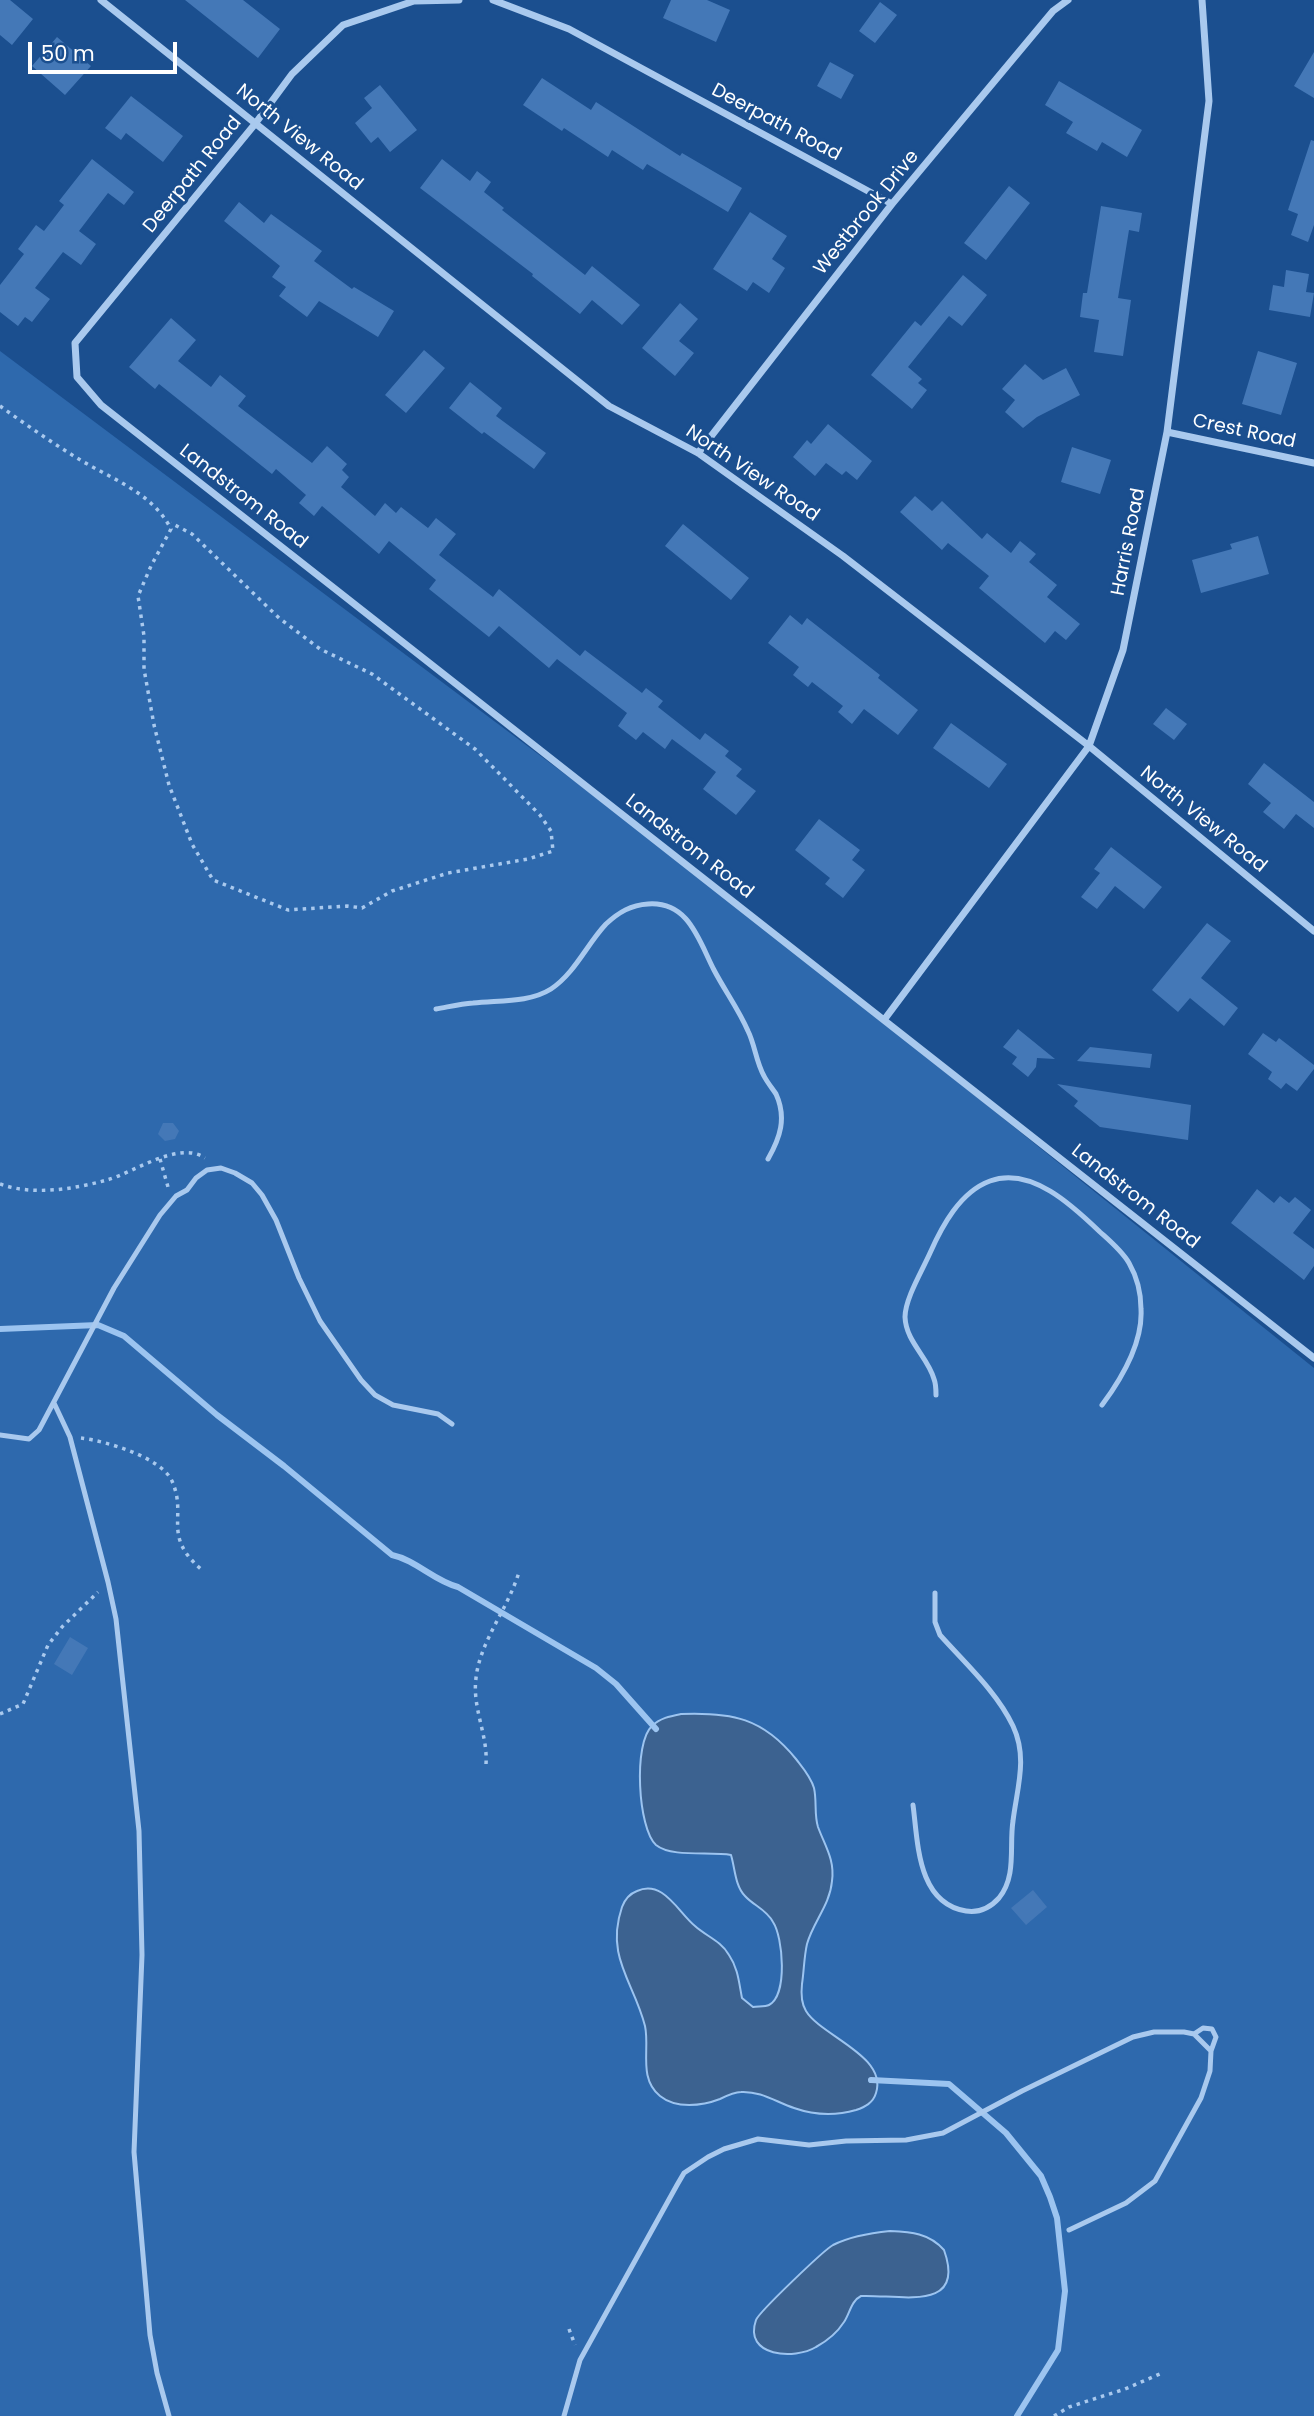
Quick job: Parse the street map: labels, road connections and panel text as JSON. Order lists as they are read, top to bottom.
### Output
{
  "streets": {
    "street": [
      "Deerpath Road",
      "North View Road",
      "Westbrook Drive",
      "Crest Road",
      "Landstrom Road",
      "Harris Road"
    ]
  },
  "crossings": [
    ["Deerpath Road", "North View Road"],
    ["Deerpath Road", "Westbrook Drive"],
    ["Deerpath Road", "Landstrom Road"],
    ["North View Road", "Westbrook Drive"],
    ["North View Road", "Harris Road"],
    ["Crest Road", "Harris Road"],
    ["Landstrom Road", "Harris Road"]
  ],
  "scale_bar": "50 m"
}
